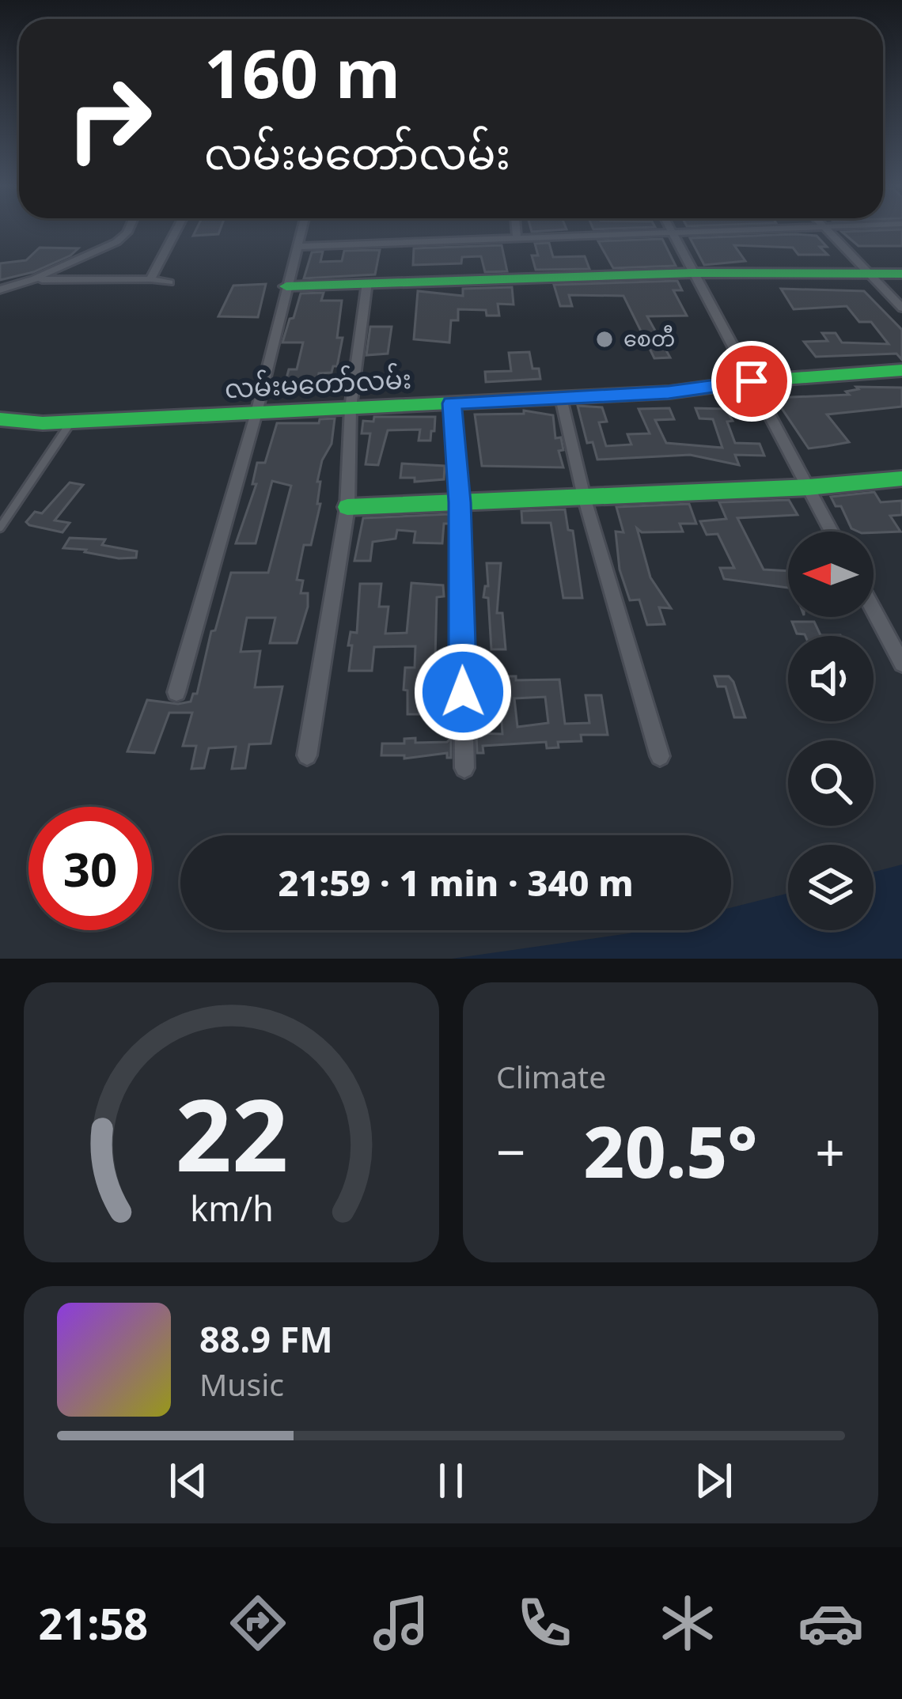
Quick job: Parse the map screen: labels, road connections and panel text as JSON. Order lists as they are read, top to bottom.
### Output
{
  "streets": {
    "street": ["လမ်းမတော်လမ်း"]
  },
  "places": ["စေတီ"],
  "north": "left",
  "page": {
    "turn": ["160 m", "လမ်းမတော်လမ်း"],
    "limit": "30",
    "trip": "21:59 · 1 min · 340 m",
    "tile": "Climate",
    "heat": ["−", "20.5°", "+"],
    "song": ["88.9 FM", "Music"],
    "tabs": "21:58",
    "gauge": ["22", "km/h"]
  }
}
